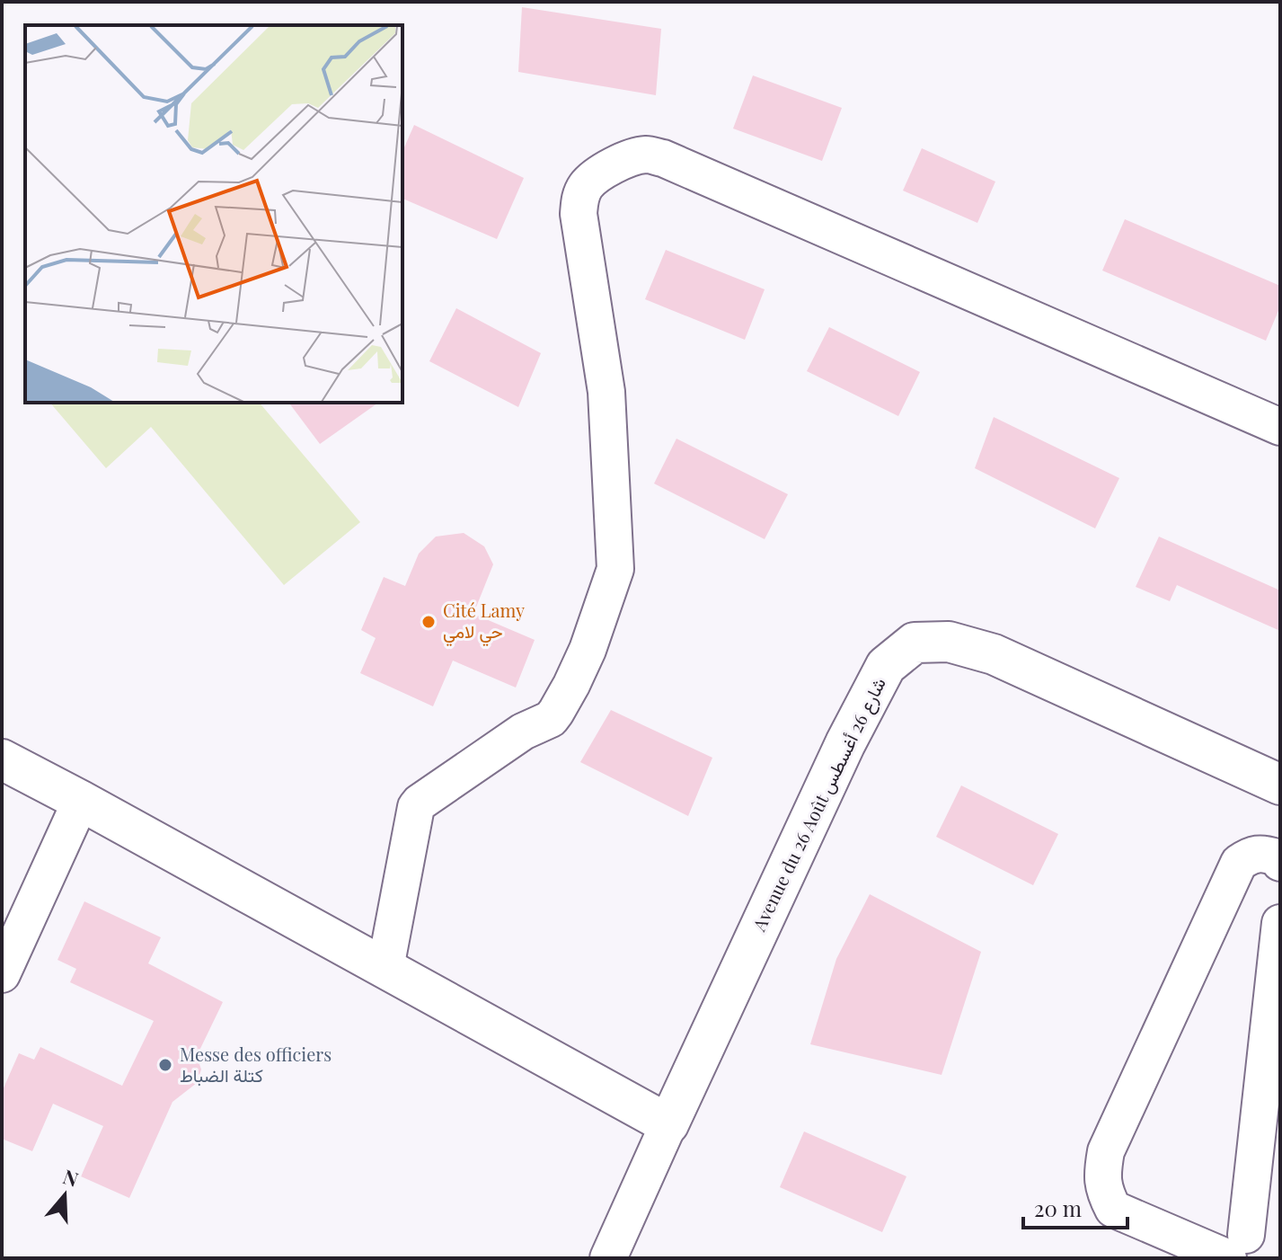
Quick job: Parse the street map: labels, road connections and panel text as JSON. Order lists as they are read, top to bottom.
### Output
{
  "streets": {
    "street": ["Avenue du 26 Août شارع 26 أغسطس"]
  },
  "places": ["Cité Lamy حي لامي", "Messe des officiers كتلة الضباط"],
  "scale_bar": "20 m",
  "north": "top"
}
